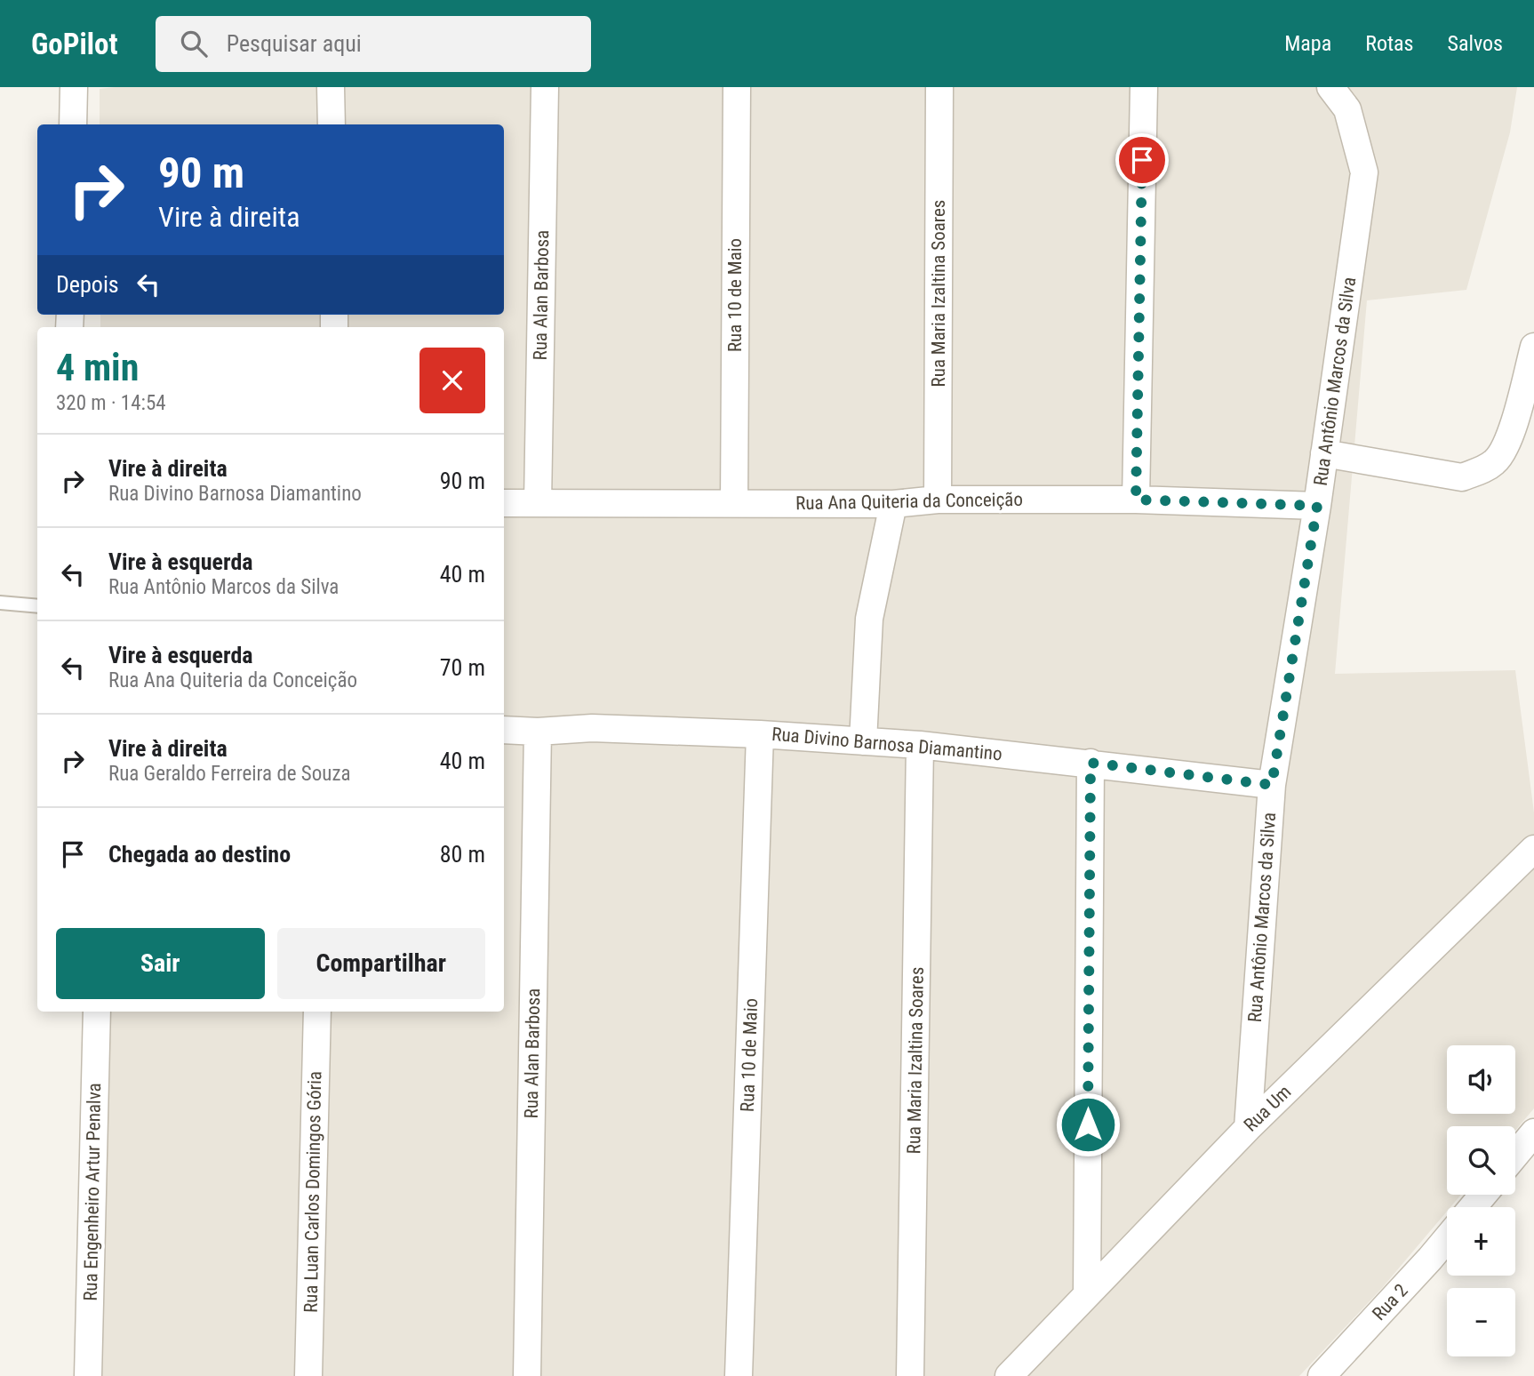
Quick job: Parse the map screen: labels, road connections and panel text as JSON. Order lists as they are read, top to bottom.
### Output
{
  "streets": {
    "street": [
      "Rua Maria Izaltina Soares",
      "Rua Alan Barbosa",
      "Rua 10 de Maio",
      "Rua Antônio Marcos da Silva",
      "Rua Ana Quiteria da Conceição",
      "Rua Divino Barnosa Diamantino",
      "Rua Um",
      "Rua Engenheiro Artur Penalva",
      "Rua Luan Carlos Domingos Gória",
      "Rua 2"
    ]
  },
  "crossings": [
    ["Rua Maria Izaltina Soares", "Rua Ana Quiteria da Conceição"],
    ["Rua Maria Izaltina Soares", "Rua Divino Barnosa Diamantino"],
    ["Rua Alan Barbosa", "Rua Ana Quiteria da Conceição"],
    ["Rua Alan Barbosa", "Rua Divino Barnosa Diamantino"],
    ["Rua 10 de Maio", "Rua Ana Quiteria da Conceição"],
    ["Rua 10 de Maio", "Rua Divino Barnosa Diamantino"],
    ["Rua Antônio Marcos da Silva", "Rua Ana Quiteria da Conceição"],
    ["Rua Antônio Marcos da Silva", "Rua Divino Barnosa Diamantino"],
    ["Rua Antônio Marcos da Silva", "Rua Um"]
  ],
  "page": {
    "header": "GoPilot",
    "search": "Pesquisar aqui",
    "nav": ["Mapa", "Rotas", "Salvos"],
    "turn": ["90 m", "Vire à direita"],
    "then": "Depois",
    "heading": ["4 min", "320 m · 14:54"],
    "list": [
      {
        "name": "Vire à direita",
        "note": "Rua Divino Barnosa Diamantino",
        "value": "90 m"
      },
      {
        "name": "Vire à esquerda",
        "note": "Rua Antônio Marcos da Silva",
        "value": "40 m"
      },
      {
        "name": "Vire à esquerda",
        "note": "Rua Ana Quiteria da Conceição",
        "value": "70 m"
      },
      {
        "name": "Vire à direita",
        "note": "Rua Geraldo Ferreira de Souza",
        "value": "40 m"
      },
      {
        "name": "Chegada ao destino",
        "value": "80 m"
      }
    ],
    "buttons": ["Sair", "Compartilhar"],
    "map_buttons": ["+", "−"]
  }
}
